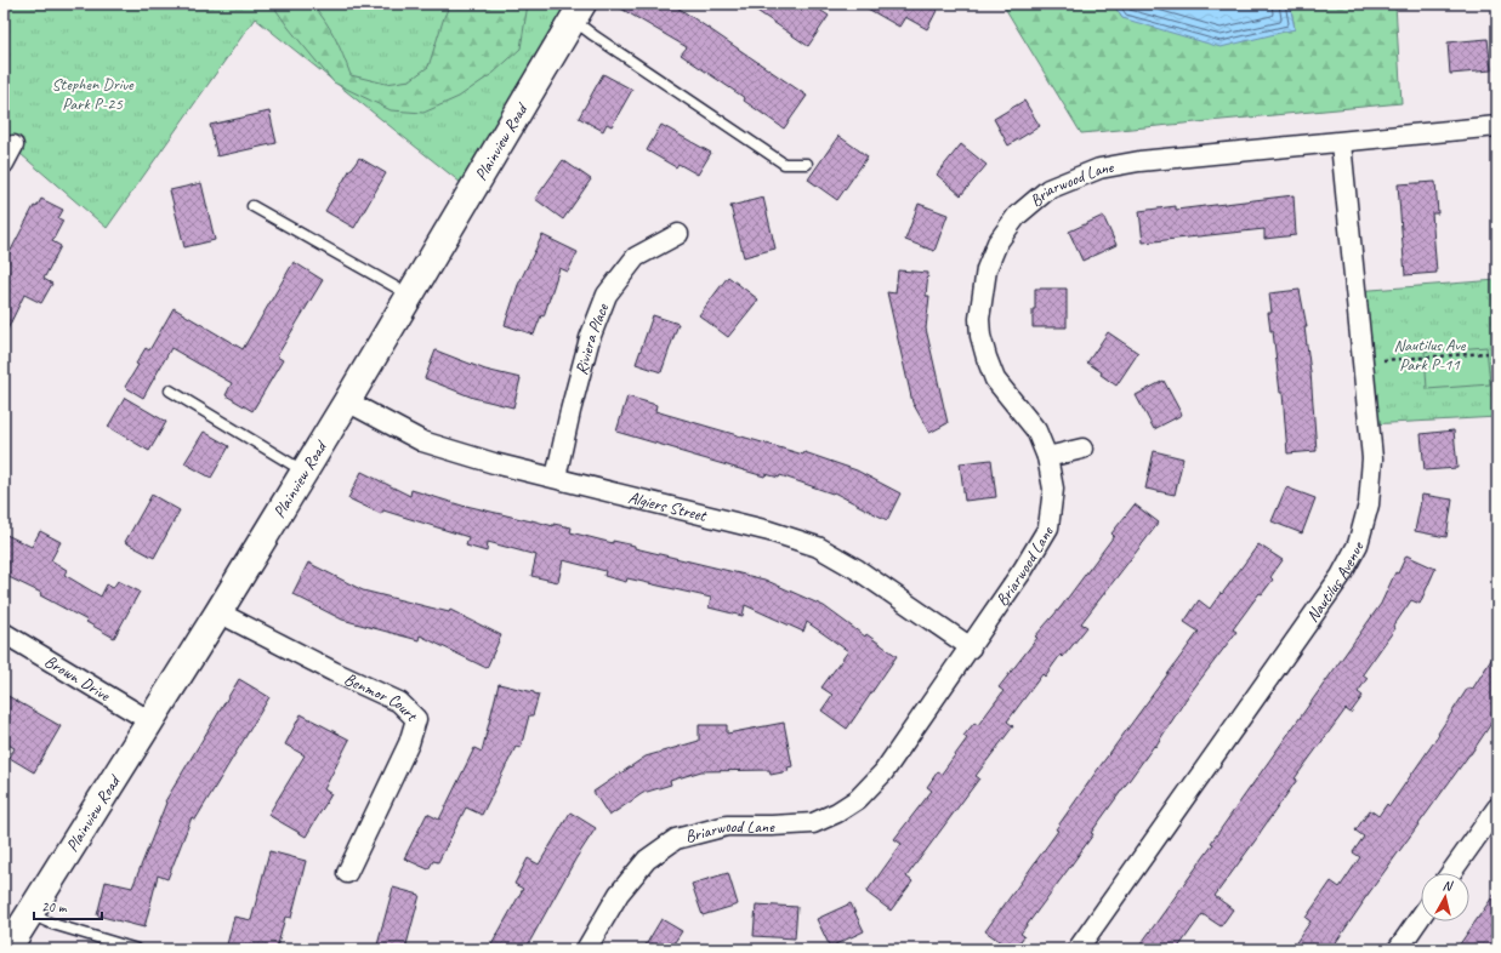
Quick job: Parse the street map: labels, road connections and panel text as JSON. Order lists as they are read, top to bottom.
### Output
{
  "streets": {
    "main road": ["Plainview Road"],
    "street": [
      "Briarwood Lane",
      "Riviera Place",
      "Algiers Street",
      "Nautilus Avenue",
      "Brown Drive",
      "Benmor Court"
    ]
  },
  "crossings": [
    ["Plainview Road", "Algiers Street"],
    ["Plainview Road", "Brown Drive"],
    ["Plainview Road", "Benmor Court"],
    ["Briarwood Lane", "Algiers Street"],
    ["Briarwood Lane", "Nautilus Avenue"],
    ["Riviera Place", "Algiers Street"]
  ],
  "parks": ["Stephen Drive Park P-25", "Nautilus Ave Park P-11"],
  "scale_bar": "20 m",
  "north": "top"
}
